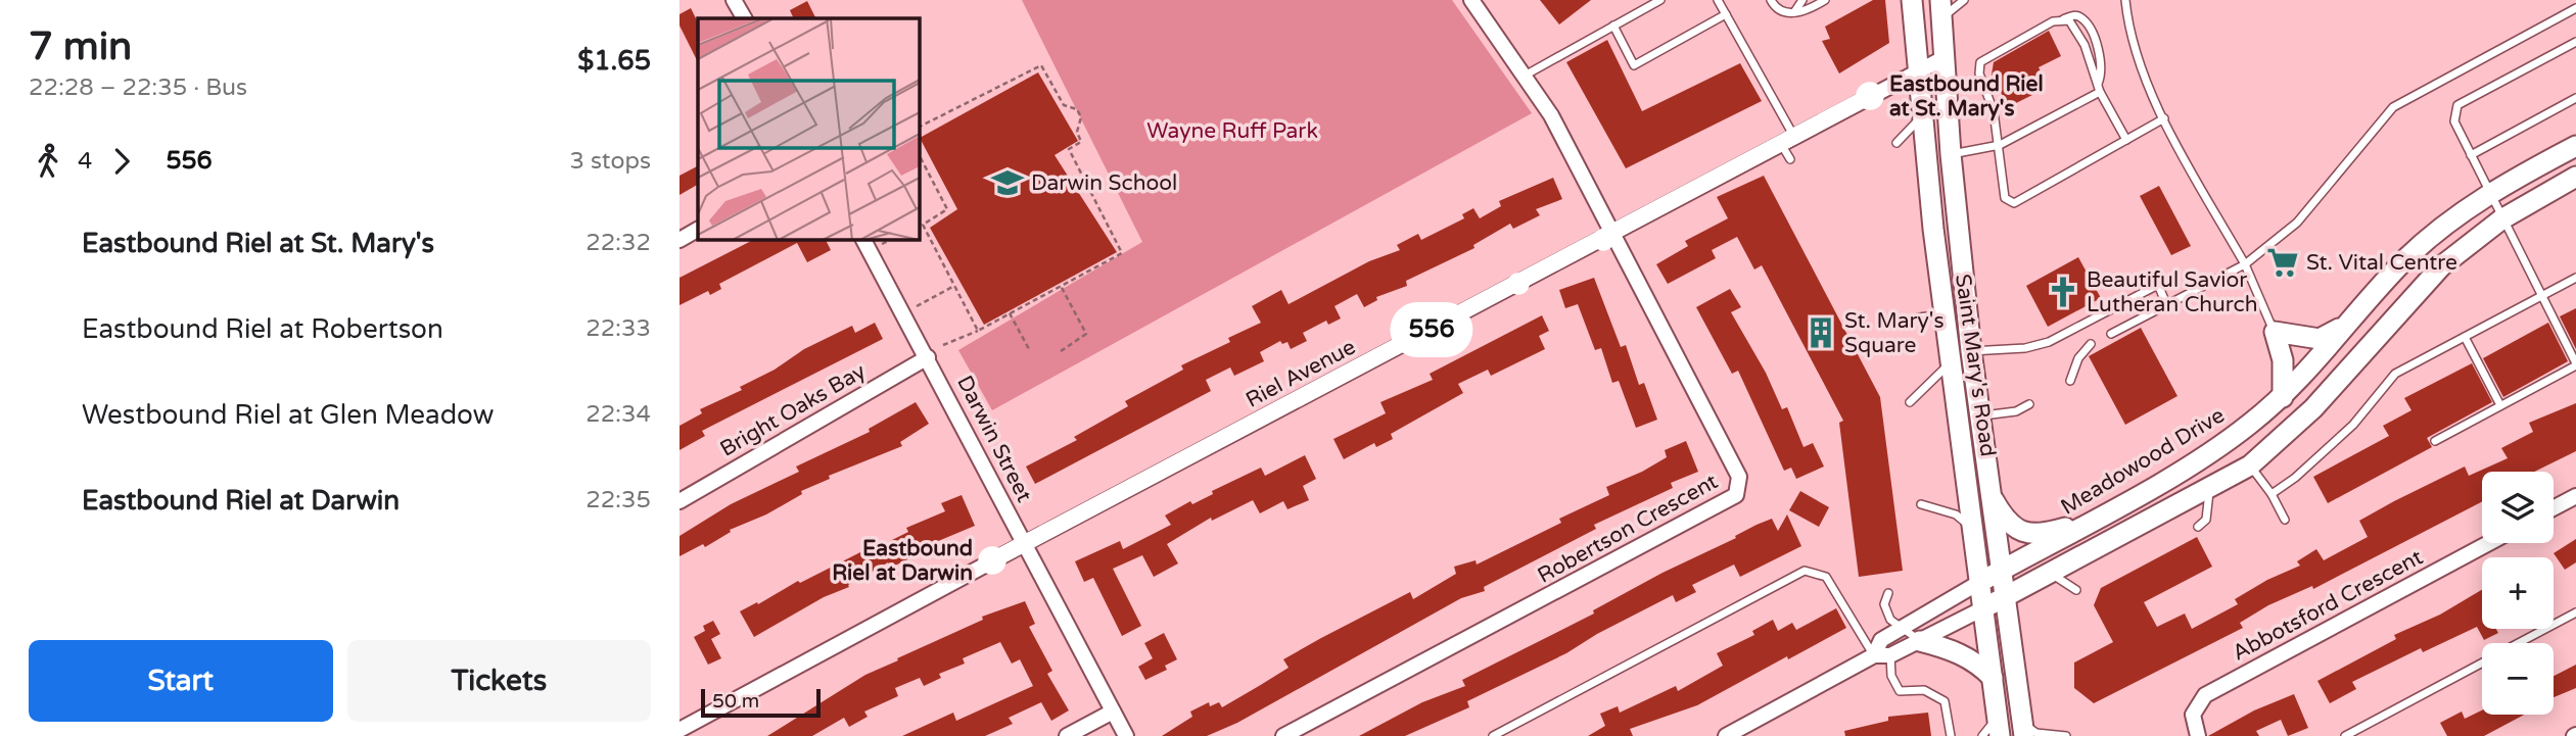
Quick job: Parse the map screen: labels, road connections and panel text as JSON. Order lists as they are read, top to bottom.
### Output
{
  "streets": {
    "main road": ["Saint Mary's Road", "Meadowood Drive"],
    "street": [
      "Riel Avenue",
      "Bright Oaks Bay",
      "Darwin Street",
      "Robertson Crescent",
      "Abbotsford Crescent"
    ]
  },
  "crossings": [
    ["Saint Mary's Road", "Riel Avenue"],
    ["Saint Mary's Road", "Meadowood Drive"],
    ["Riel Avenue", "Darwin Street"],
    ["Riel Avenue", "Robertson Crescent"],
    ["Bright Oaks Bay", "Darwin Street"]
  ],
  "parks": ["Wayne Ruff Park"],
  "places": {
    "other": ["Eastbound Riel at St. Mary's", "Eastbound Riel at Darwin"],
    "school or university": ["Darwin School"],
    "supermarket": ["St. Vital Centre"],
    "church": ["Beautiful Savior Lutheran Church"],
    "building": ["St. Mary's Square"]
  },
  "lines": ["bus line 556"],
  "scale_bar": "50 m",
  "page": {
    "heading": ["7 min", "22:28 – 22:35 · Bus", "$1.65"],
    "on_map": "556",
    "legs": ["4", "556", "3 stops"],
    "list": [
      {
        "name": "Eastbound Riel at St. Mary's",
        "value": "22:32"
      },
      {
        "name": "Eastbound Riel at Robertson",
        "value": "22:33"
      },
      {
        "name": "Westbound Riel at Glen Meadow",
        "value": "22:34"
      },
      {
        "name": "Eastbound Riel at Darwin",
        "value": "22:35"
      }
    ],
    "map_buttons": ["+", "−"],
    "buttons": ["Start", "Tickets"],
    "scale": "50 m"
  }
}
